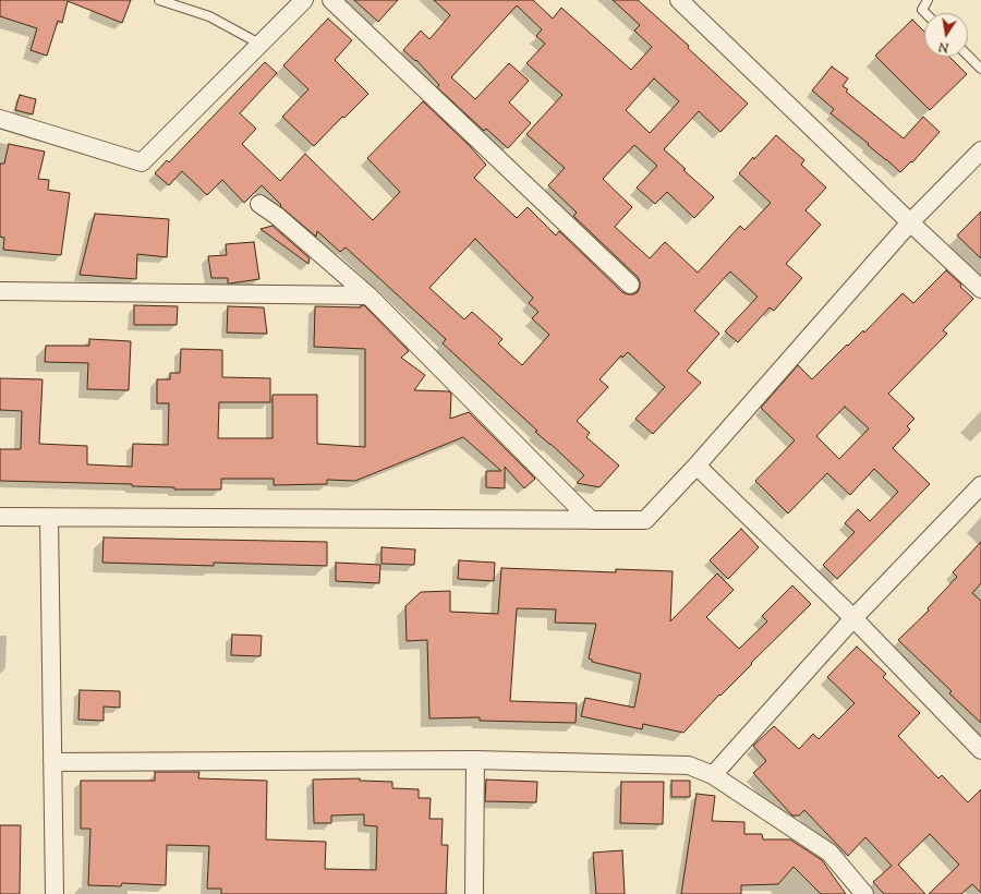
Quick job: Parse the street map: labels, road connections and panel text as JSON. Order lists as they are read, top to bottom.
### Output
{
  "north": "bottom"
}
